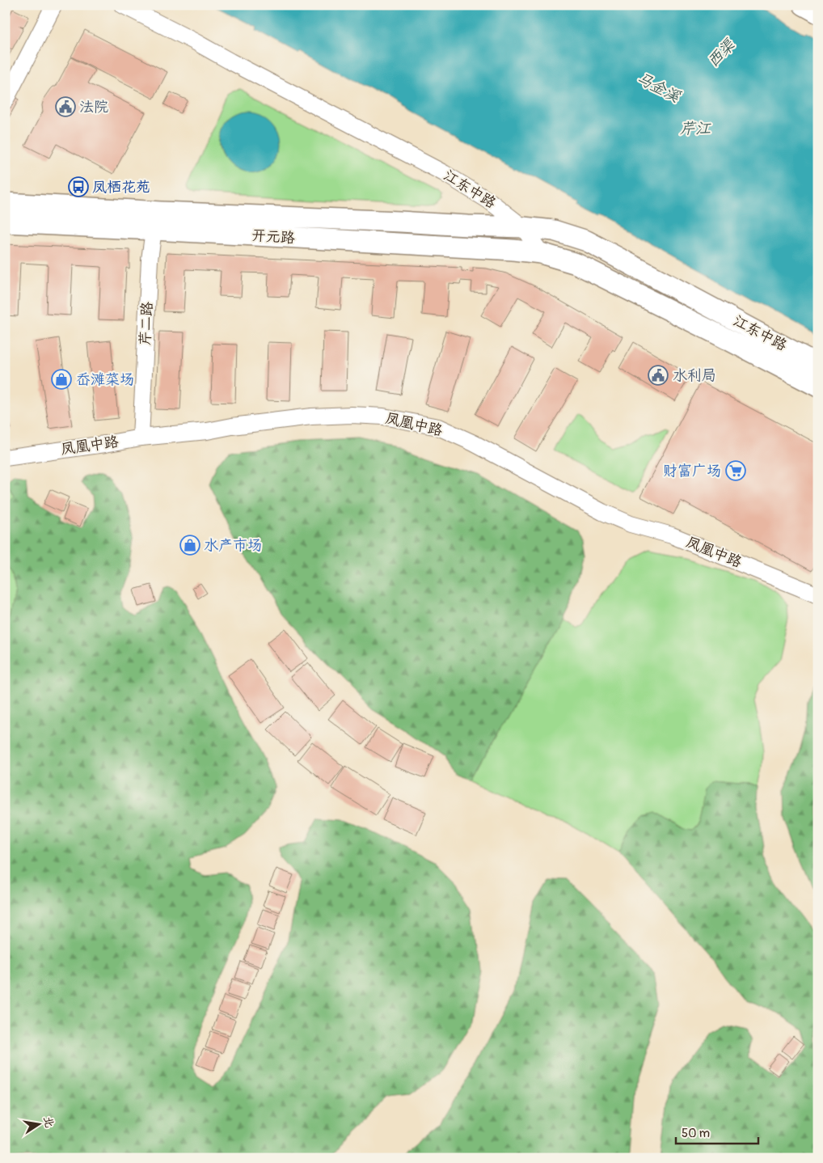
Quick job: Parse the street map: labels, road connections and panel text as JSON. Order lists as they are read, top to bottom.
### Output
{
  "streets": {
    "main road": ["江东中路", "开元路"],
    "street": ["芹二路", "凤凰中路"]
  },
  "crossings": [
    ["江东中路", "开元路"],
    ["开元路", "芹二路"],
    ["芹二路", "凤凰中路"]
  ],
  "water": ["西渠", "马金溪", "芹江"],
  "places": {
    "public building": ["法院", "水利局"],
    "bus stop": ["凤栖花苑"],
    "shop": ["岙滩菜场", "水产市场"],
    "supermarket": ["财富广场"]
  },
  "scale_bar": "50 m",
  "north": "right"
}
